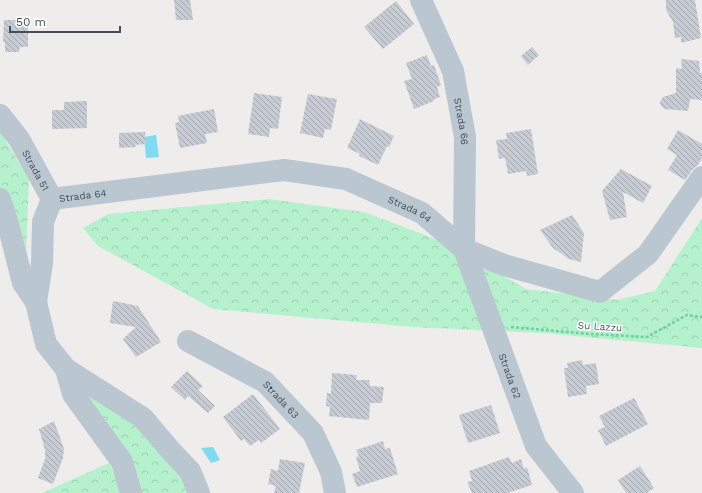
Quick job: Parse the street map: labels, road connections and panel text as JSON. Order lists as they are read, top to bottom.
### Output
{
  "streets": {
    "street": [
      "Strada 66",
      "Strada 51",
      "Strada 64",
      "Strada 62",
      "Strada 63"
    ],
    "path": ["Su Lazzu"]
  },
  "crossings": [
    ["Strada 66", "Strada 64"],
    ["Strada 66", "Strada 62"],
    ["Strada 51", "Strada 64"],
    ["Strada 64", "Strada 62"],
    ["Su Lazzu", "Strada 62"]
  ],
  "scale_bar": "50 m"
}
